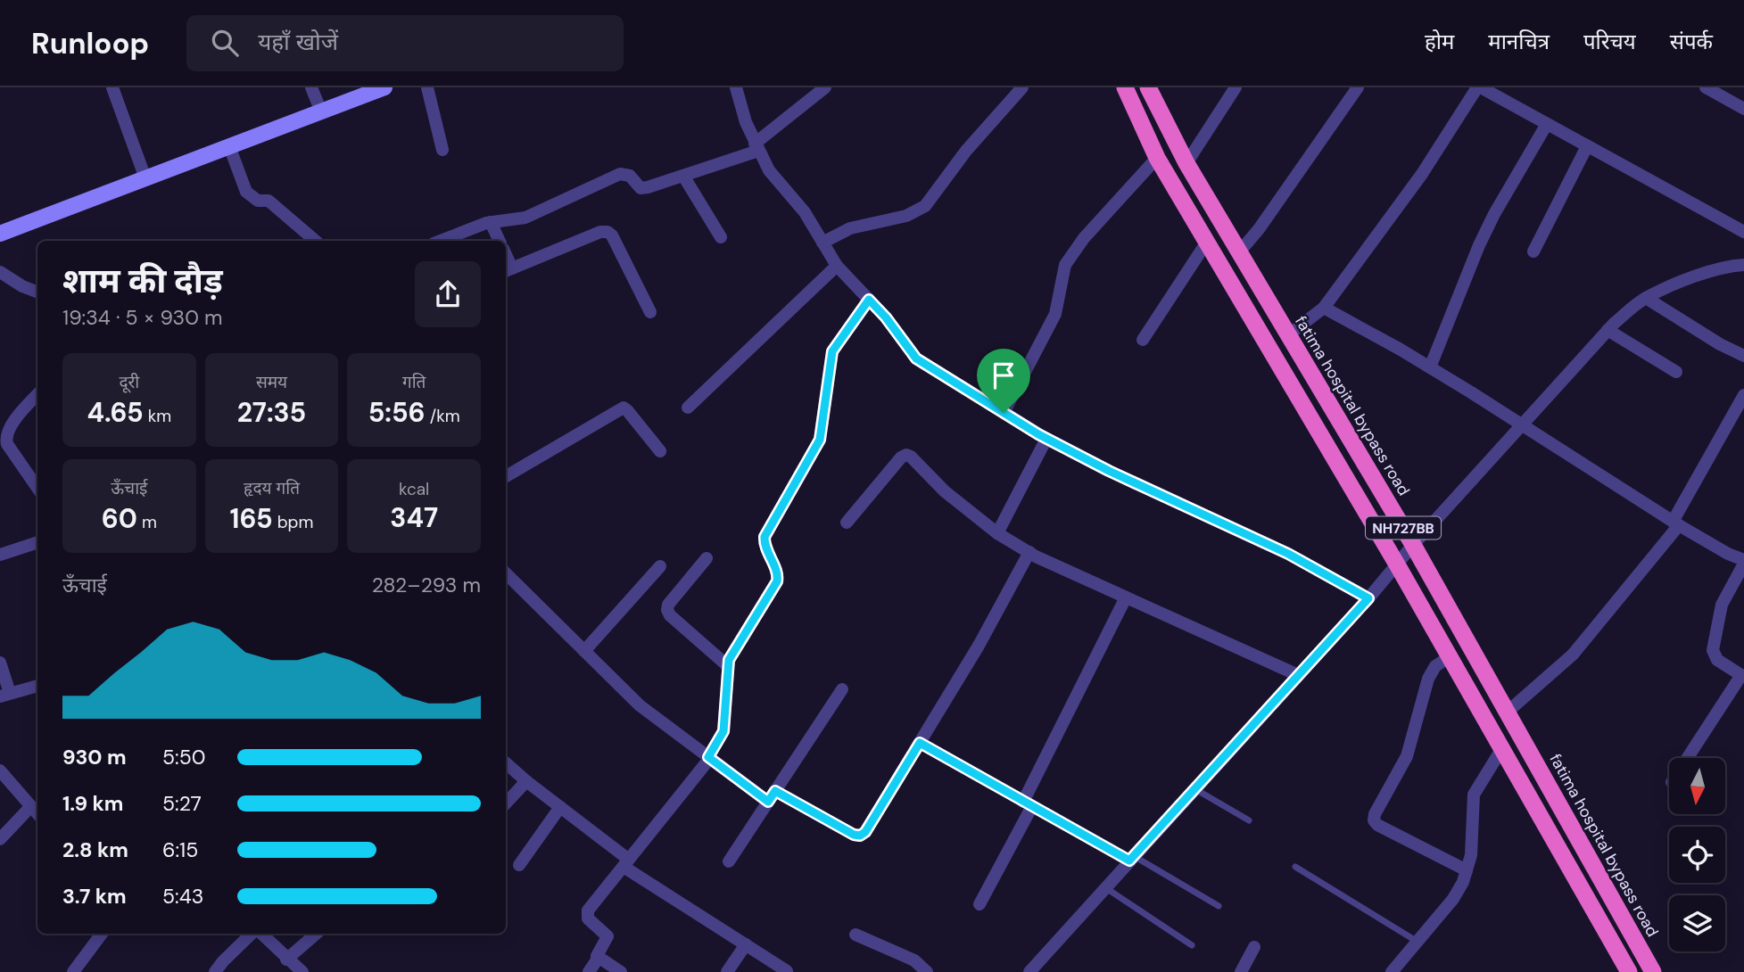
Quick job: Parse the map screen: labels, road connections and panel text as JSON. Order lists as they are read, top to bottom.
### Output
{
  "streets": {
    "highway": ["fatima hospital bypass road", "NH727BB"]
  },
  "north": "bottom",
  "page": {
    "header": "Runloop",
    "search": "यहाँ खोजें",
    "nav": [
      "होम",
      "मानचित्र",
      "परिचय",
      "संपर्क"
    ],
    "heading": ["शाम की दौड़", "19:34 · 5 × 930 m"],
    "stats": [
      ["दूरी", "4.65 km"],
      ["समय", "27:35"],
      ["गति", "5:56 /km"],
      ["ऊँचाई", "60 m"],
      ["हृदय गति", "165 bpm"],
      ["kcal", "347"]
    ],
    "chart": ["ऊँचाई", "282–293 m"],
    "list": [
      {
        "name": "930 m",
        "note": "5:50"
      },
      {
        "name": "1.9 km",
        "note": "5:27"
      },
      {
        "name": "2.8 km",
        "note": "6:15"
      },
      {
        "name": "3.7 km",
        "note": "5:43"
      }
    ]
  }
}
